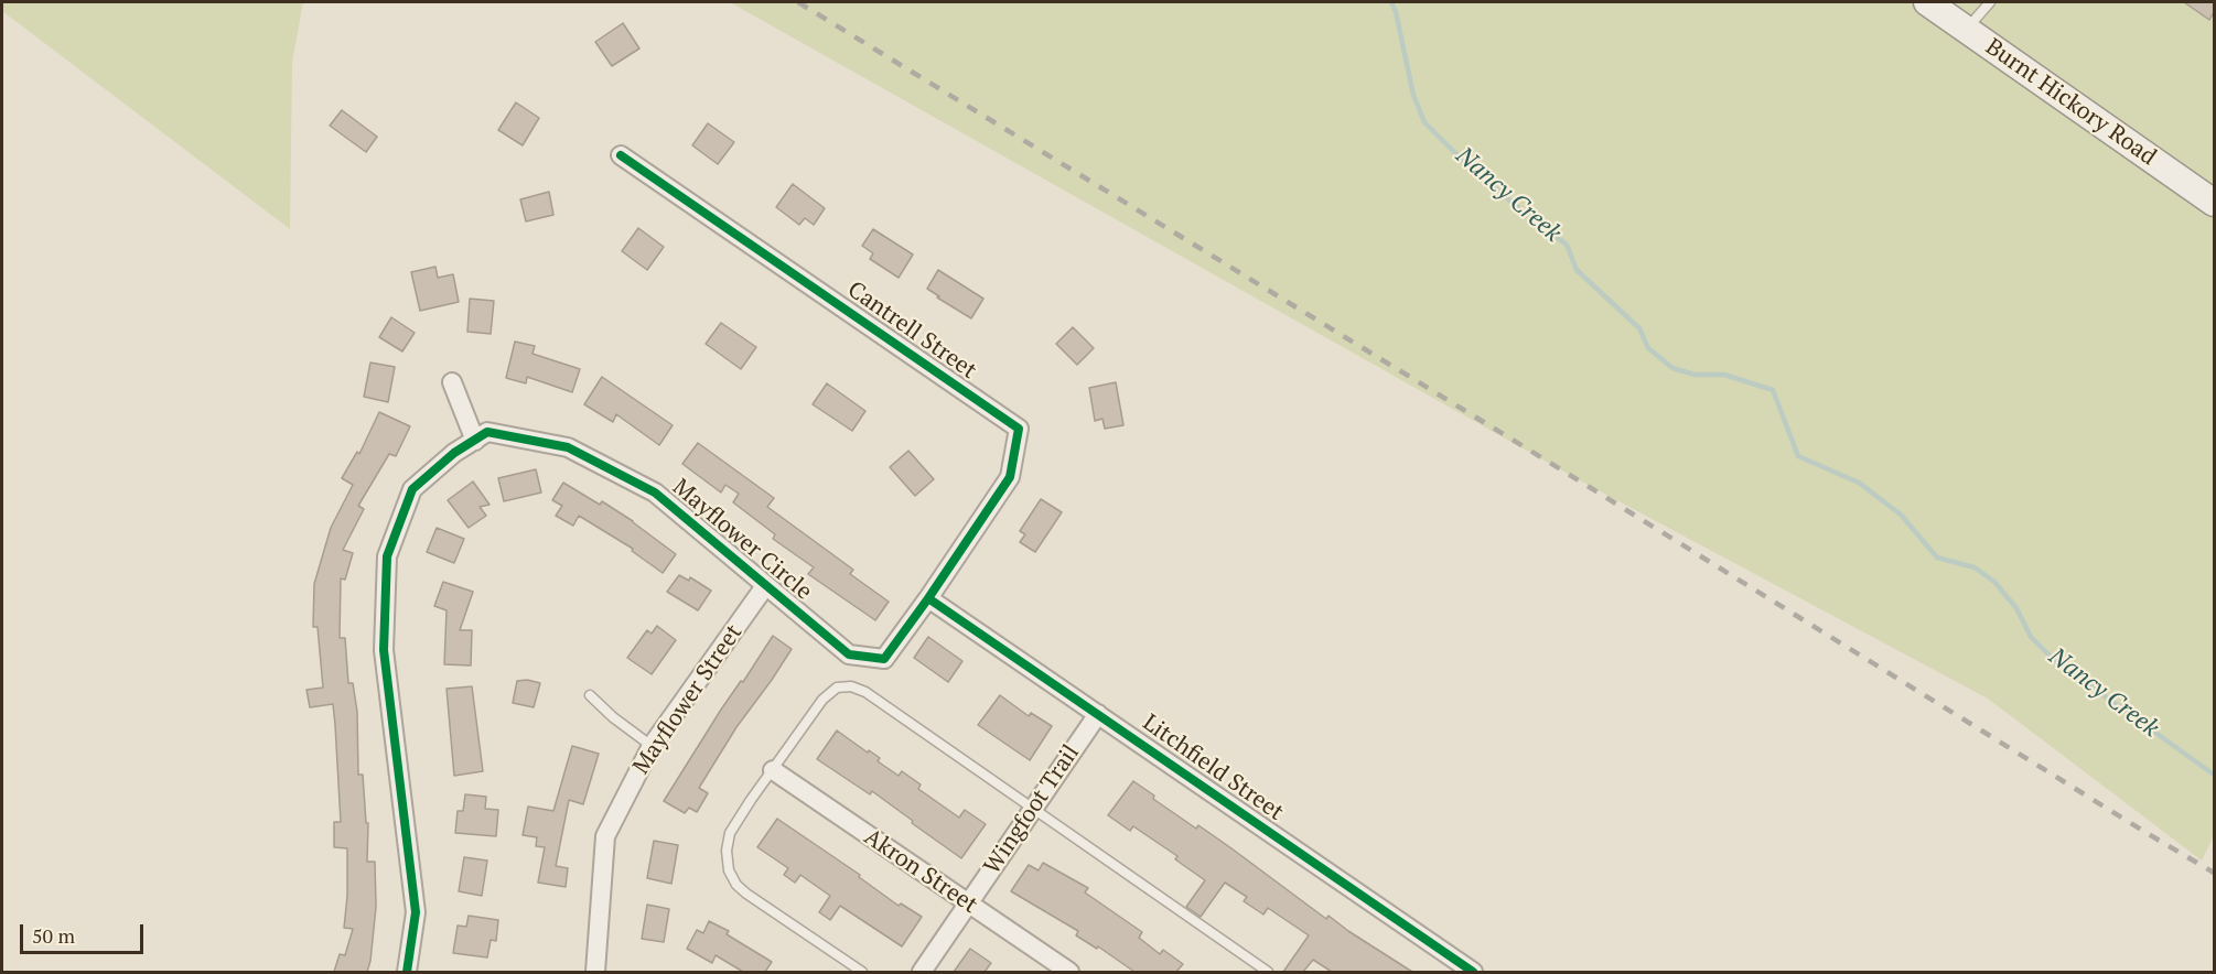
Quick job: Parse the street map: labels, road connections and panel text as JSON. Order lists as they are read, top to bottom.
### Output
{
  "streets": {
    "main road": ["Burnt Hickory Road"],
    "street": [
      "Cantrell Street",
      "Mayflower Circle",
      "Mayflower Street",
      "Litchfield Street",
      "Wingfoot Trail",
      "Akron Street"
    ]
  },
  "crossings": [
    ["Cantrell Street", "Mayflower Circle"],
    ["Cantrell Street", "Litchfield Street"],
    ["Mayflower Circle", "Mayflower Street"],
    ["Mayflower Circle", "Litchfield Street"],
    ["Litchfield Street", "Wingfoot Trail"],
    ["Wingfoot Trail", "Akron Street"]
  ],
  "water": ["Nancy Creek"],
  "scale_bar": "50 m"
}
